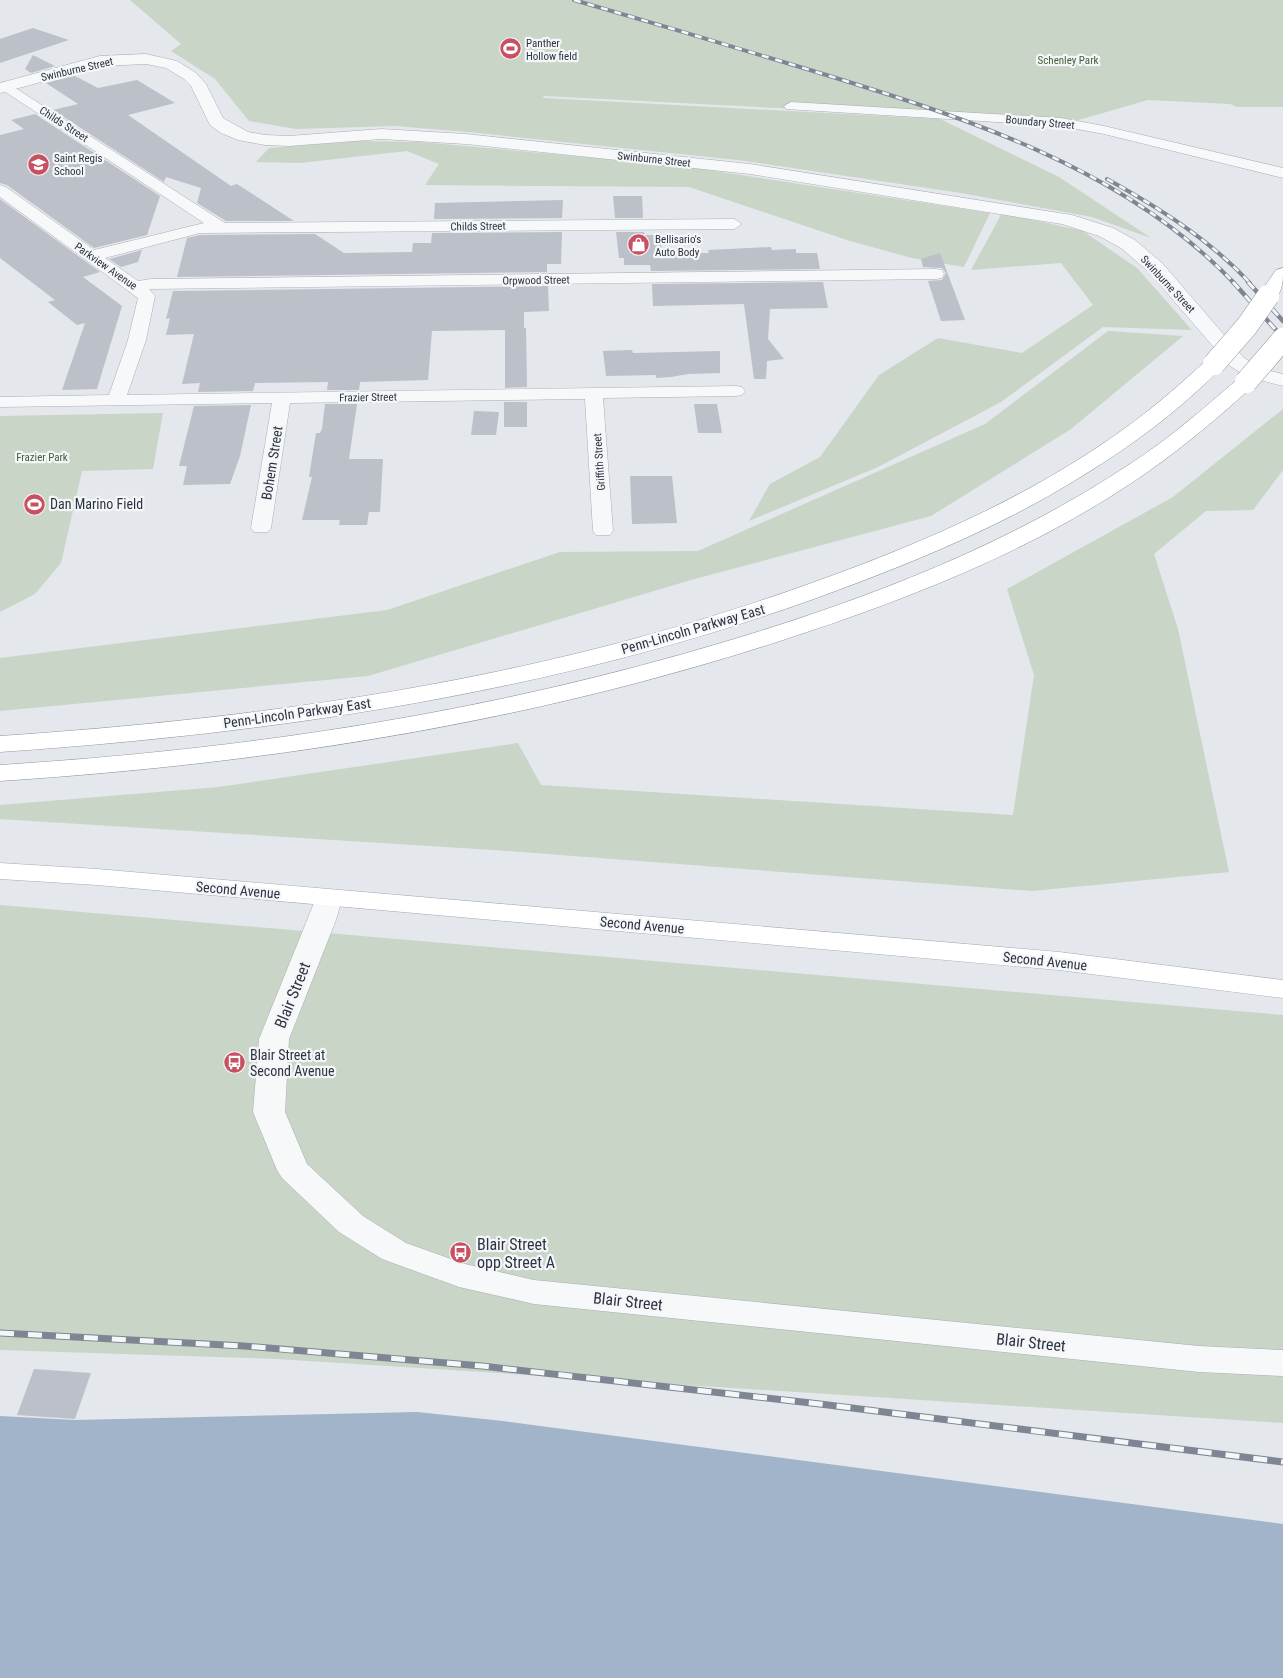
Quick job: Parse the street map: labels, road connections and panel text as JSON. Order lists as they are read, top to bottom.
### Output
{
  "streets": {
    "main road": ["Penn-Lincoln Parkway East", "Second Avenue"],
    "street": [
      "Swinburne Street",
      "Boundary Street",
      "Childs Street",
      "Parkview Avenue",
      "Orpwood Street",
      "Frazier Street",
      "Griffith Street",
      "Bohem Street",
      "Blair Street"
    ]
  },
  "crossings": [
    ["Swinburne Street", "Childs Street"],
    ["Childs Street", "Parkview Avenue"],
    ["Parkview Avenue", "Orpwood Street"],
    ["Parkview Avenue", "Frazier Street"],
    ["Frazier Street", "Griffith Street"],
    ["Frazier Street", "Bohem Street"],
    ["Second Avenue", "Blair Street"]
  ],
  "parks": ["Schenley Park", "Frazier Park"],
  "places": {
    "sports": ["Panther Hollow field", "Dan Marino Field"],
    "school or university": ["Saint Regis School"],
    "shop": ["Bellisario's Auto Body"],
    "bus stop": ["Blair Street at Second Avenue", "Blair Street opp Street A"]
  }
}
